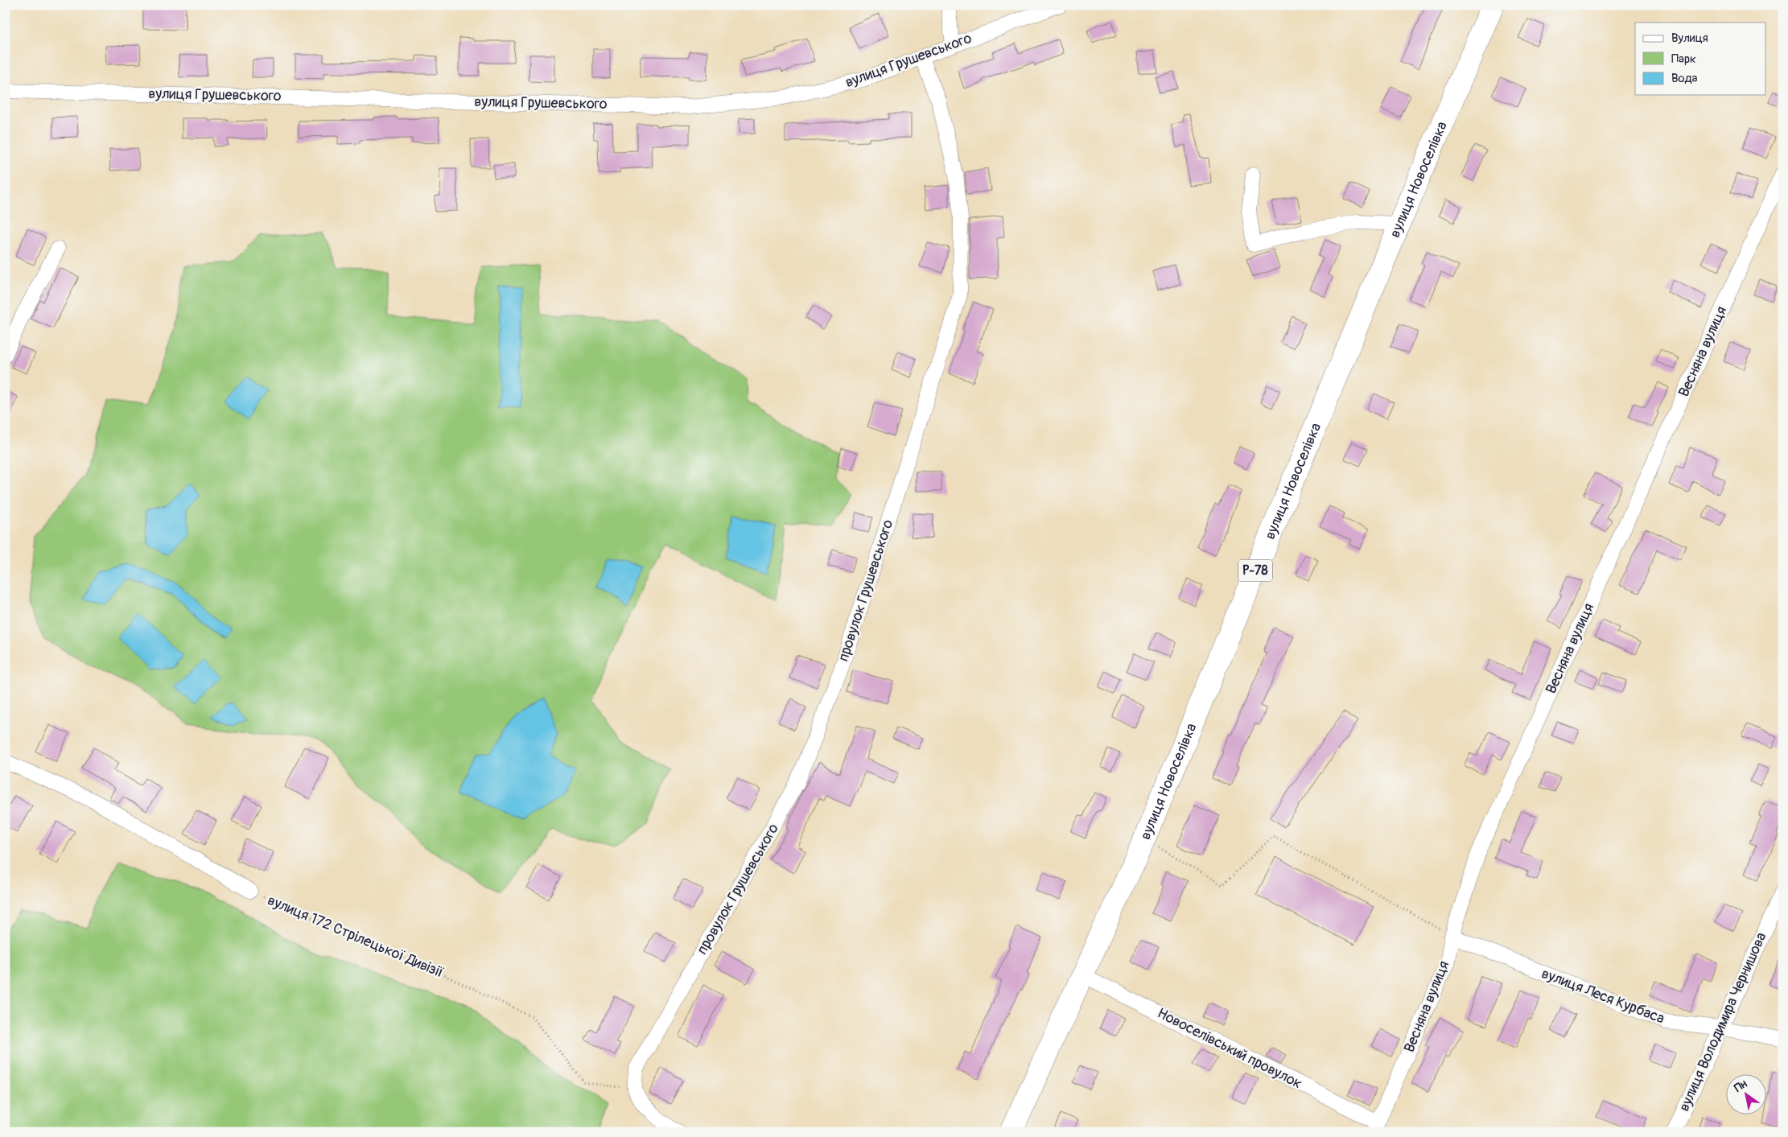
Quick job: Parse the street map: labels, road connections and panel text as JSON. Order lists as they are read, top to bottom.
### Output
{
  "streets": {
    "main road": ["вулиця Новоселівка", "Р-78"],
    "street": [
      "вулиця Грушевського",
      "Весняна вулиця",
      "провулок Грушевського",
      "вулиця 172 Стрілецької Дивізії",
      "вулиця Леся Курбаса",
      "вулиця Володимира Чернишова",
      "Новоселівський провулок"
    ]
  },
  "crossings": [
    ["вулиця Грушевського", "провулок Грушевського"],
    ["вулиця Новоселівка", "Новоселівський провулок"],
    ["Весняна вулиця", "вулиця Леся Курбаса"],
    ["Весняна вулиця", "Новоселівський провулок"],
    ["провулок Грушевського", "вулиця 172 Стрілецької Дивізії"],
    ["вулиця Леся Курбаса", "вулиця Володимира Чернишова"]
  ],
  "legend": ["Вулиця", "Парк", "Вода"],
  "north": "top left"
}
